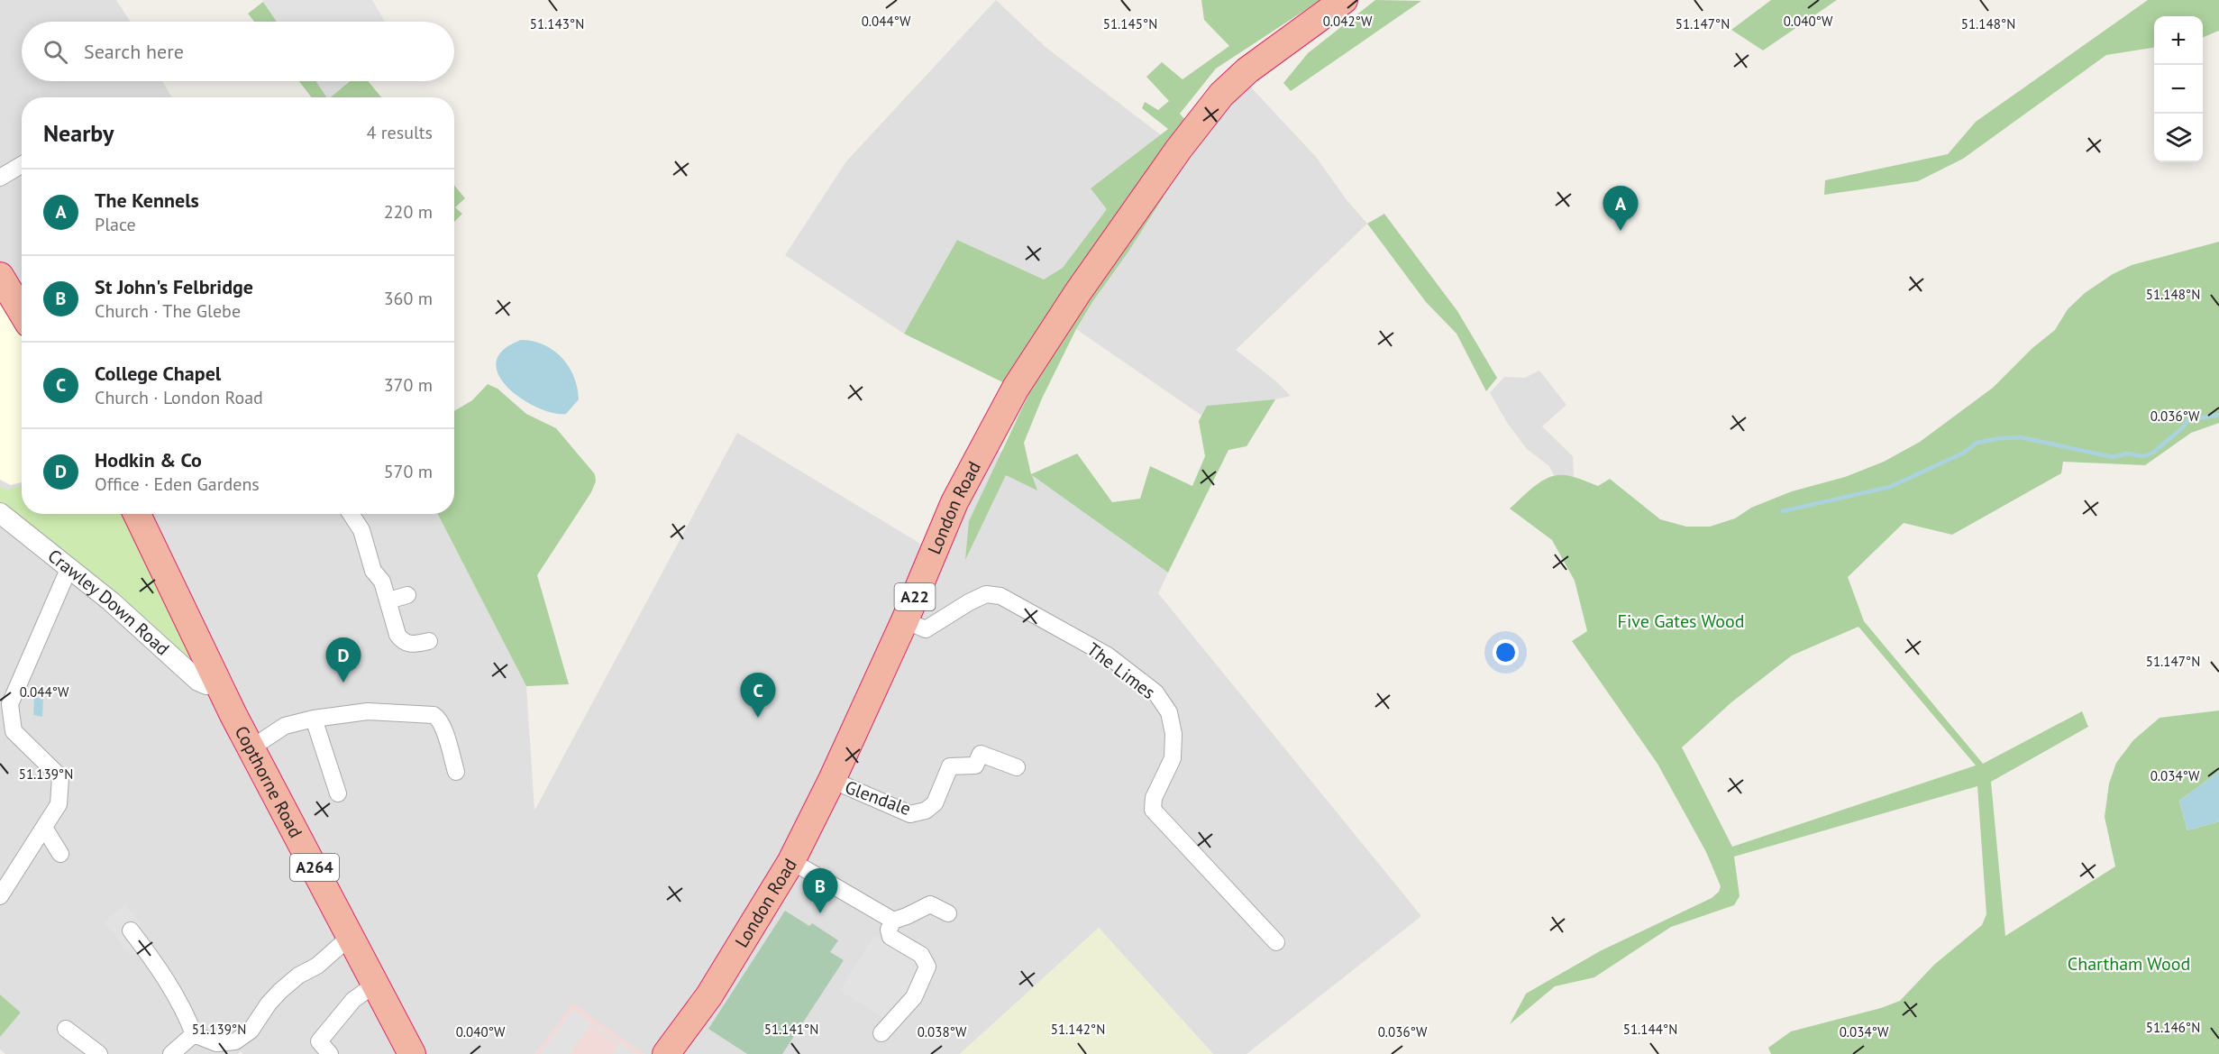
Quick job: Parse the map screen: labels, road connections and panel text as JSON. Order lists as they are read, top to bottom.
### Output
{
  "streets": {
    "highway": [
      "London Road",
      "A22",
      "Copthorne Road",
      "A264"
    ],
    "street": ["Crawley Down Road", "The Limes", "Glendale"]
  },
  "crossings": [
    ["London Road", "The Limes"],
    ["London Road", "Glendale"],
    ["Crawley Down Road", "Copthorne Road"]
  ],
  "parks": ["Five Gates Wood", "Chartham Wood"],
  "page": {
    "map_buttons": ["+", "−"],
    "search": "Search here",
    "heading": ["Nearby", "4 results"],
    "list": [
      {
        "mark": "A",
        "name": "The Kennels",
        "note": "Place",
        "value": "220 m"
      },
      {
        "mark": "B",
        "name": "St John's Felbridge",
        "note": "Church · The Glebe",
        "value": "360 m"
      },
      {
        "mark": "C",
        "name": "College Chapel",
        "note": "Church · London Road",
        "value": "370 m"
      },
      {
        "mark": "D",
        "name": "Hodkin & Co",
        "note": "Office · Eden Gardens",
        "value": "570 m"
      }
    ],
    "pins": [
      "A",
      "D",
      "C",
      "B"
    ]
  },
  "coordinates": [
    "0.044°W",
    "0.042°W",
    "0.040°W",
    "51.143°N",
    "51.145°N",
    "51.147°N",
    "51.148°N",
    "0.036°W",
    "51.139°N",
    "0.034°W",
    "51.146°N",
    "51.141°N",
    "51.142°N",
    "51.144°N",
    "0.038°W"
  ]
}
